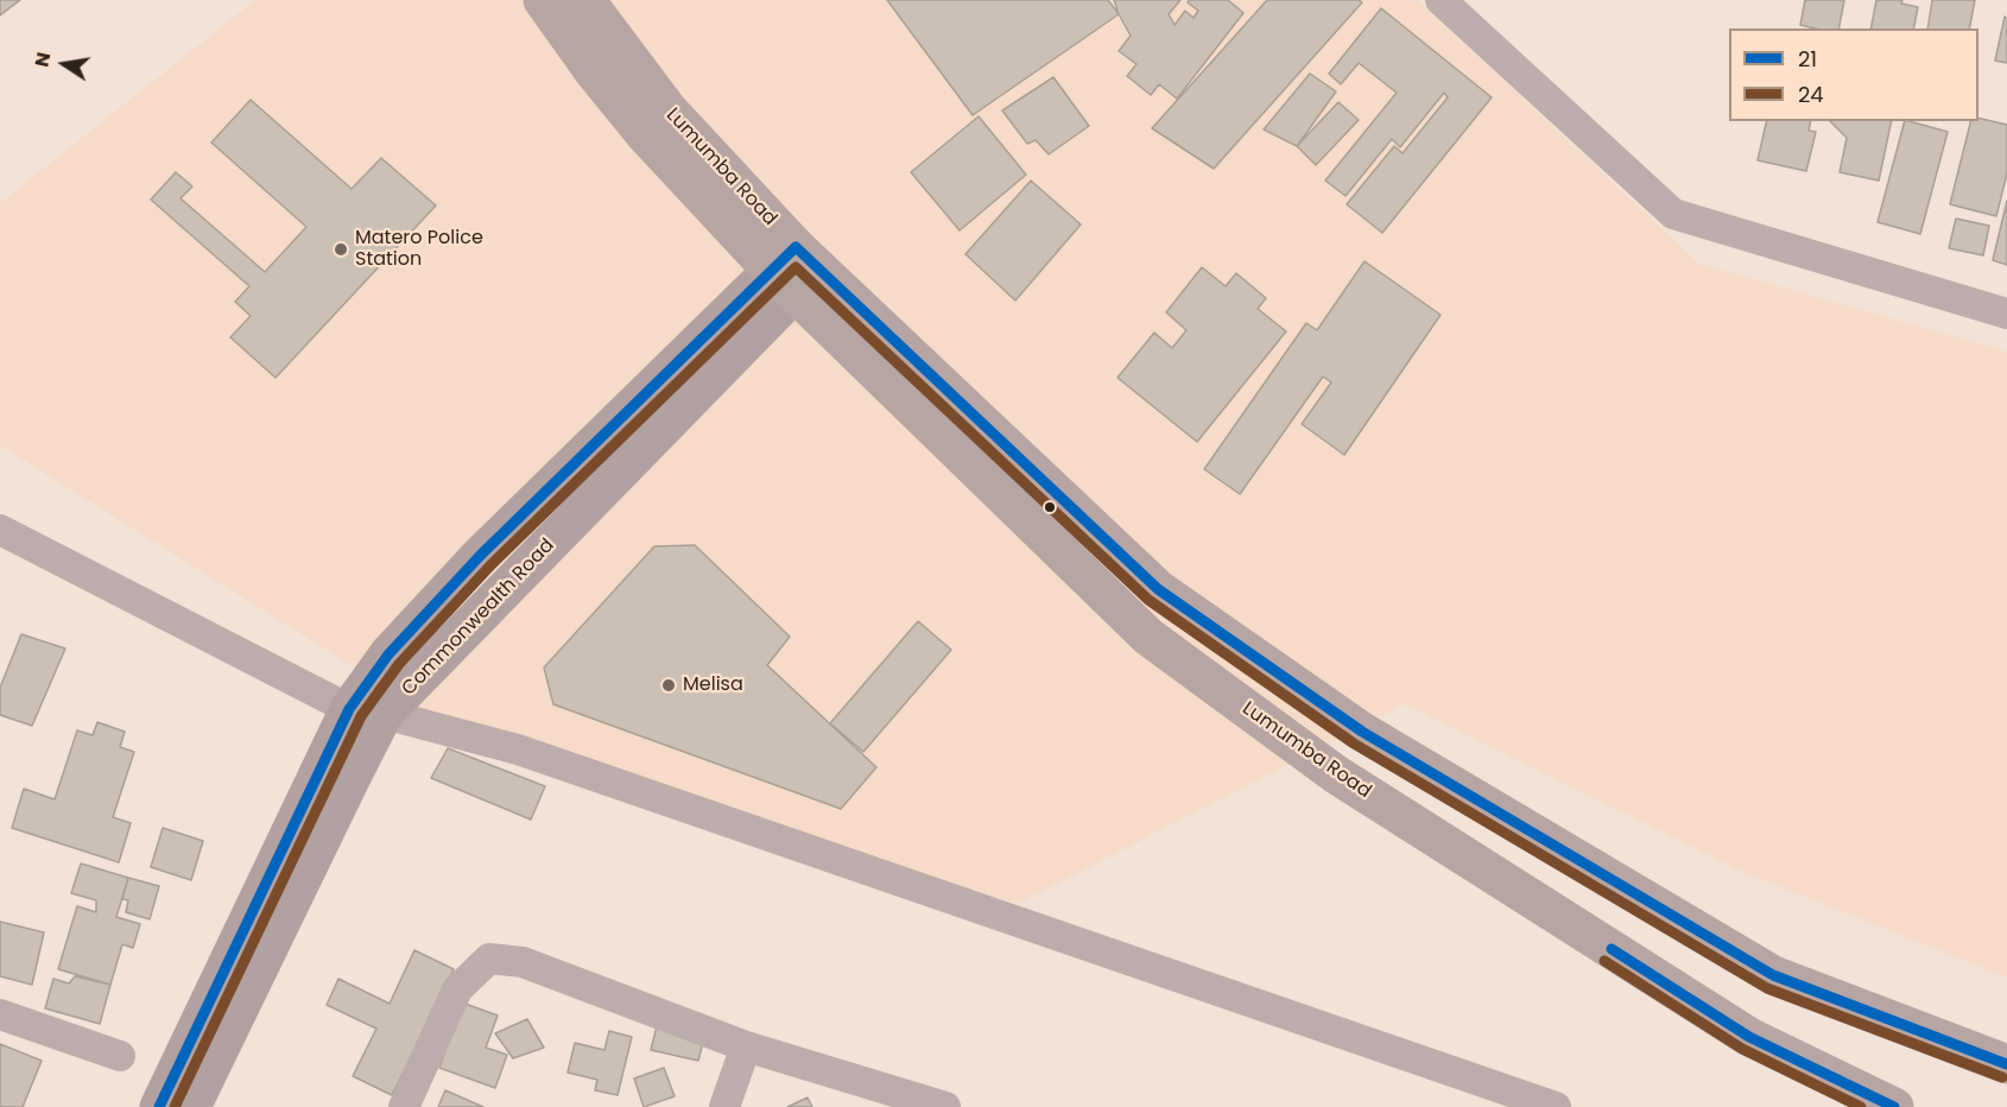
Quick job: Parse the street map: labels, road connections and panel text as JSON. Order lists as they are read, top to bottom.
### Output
{
  "streets": {
    "main road": ["Lumumba Road", "Commonwealth Road"]
  },
  "crossings": [
    ["Lumumba Road", "Commonwealth Road"]
  ],
  "places": ["Matero Police Station", "Melisa"],
  "lines": ["transit line 21", "transit line 24"],
  "legend": ["21", "24"],
  "north": "left"
}
